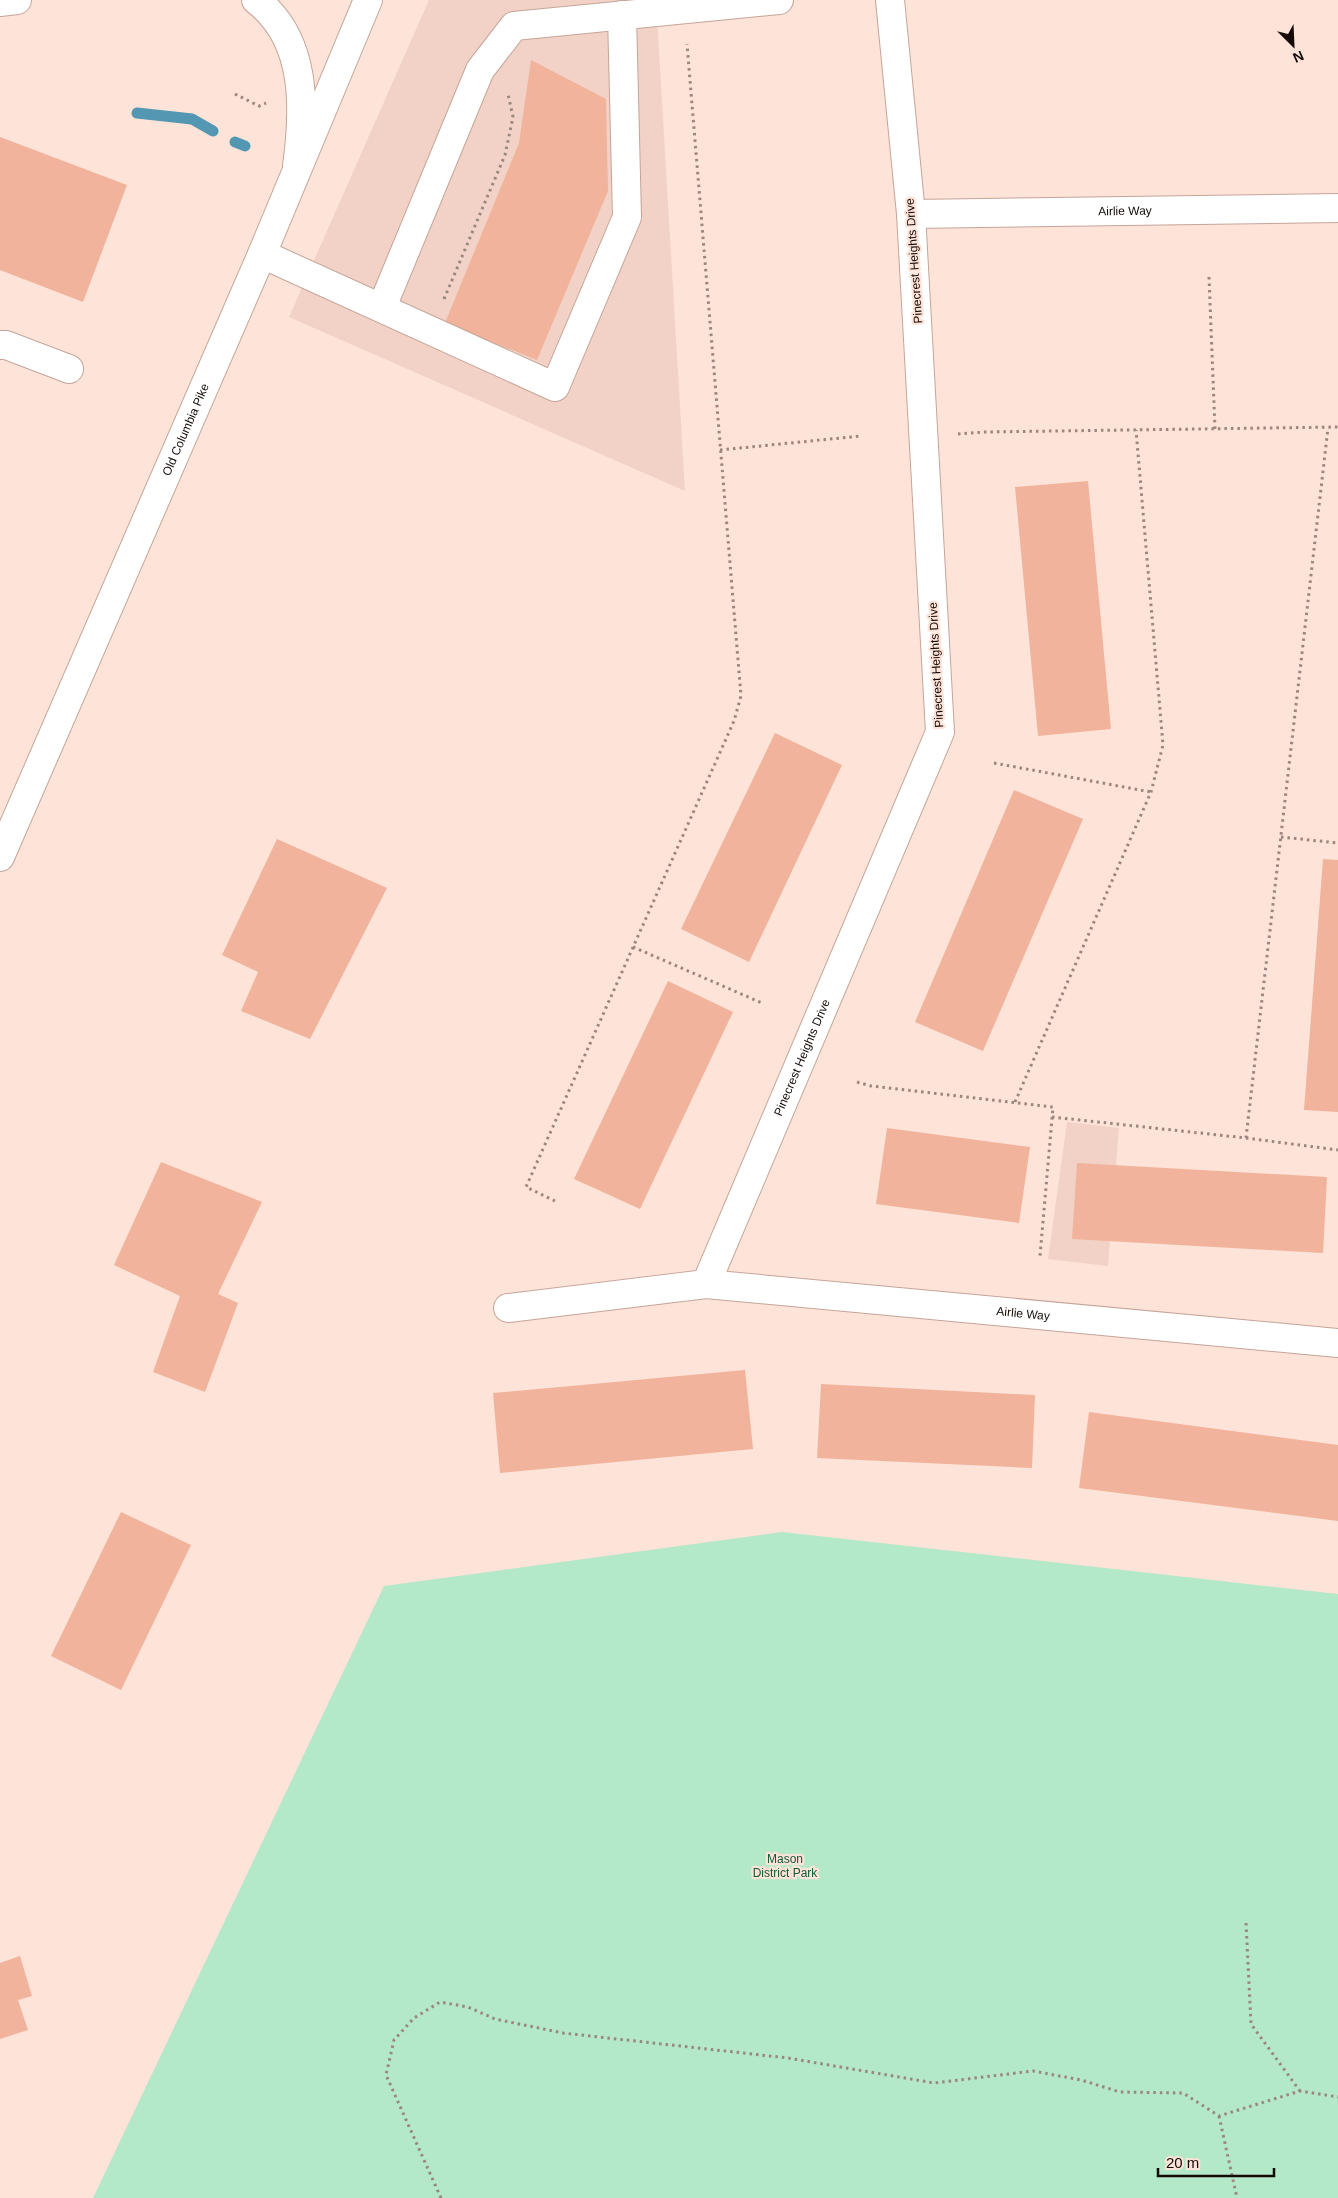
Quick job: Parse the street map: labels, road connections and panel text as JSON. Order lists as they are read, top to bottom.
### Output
{
  "streets": {
    "street": ["Airlie Way", "Pinecrest Heights Drive", "Old Columbia Pike"]
  },
  "crossings": [
    ["Airlie Way", "Pinecrest Heights Drive"]
  ],
  "parks": ["Mason District Park"],
  "scale_bar": "20 m",
  "north": "bottom right"
}
